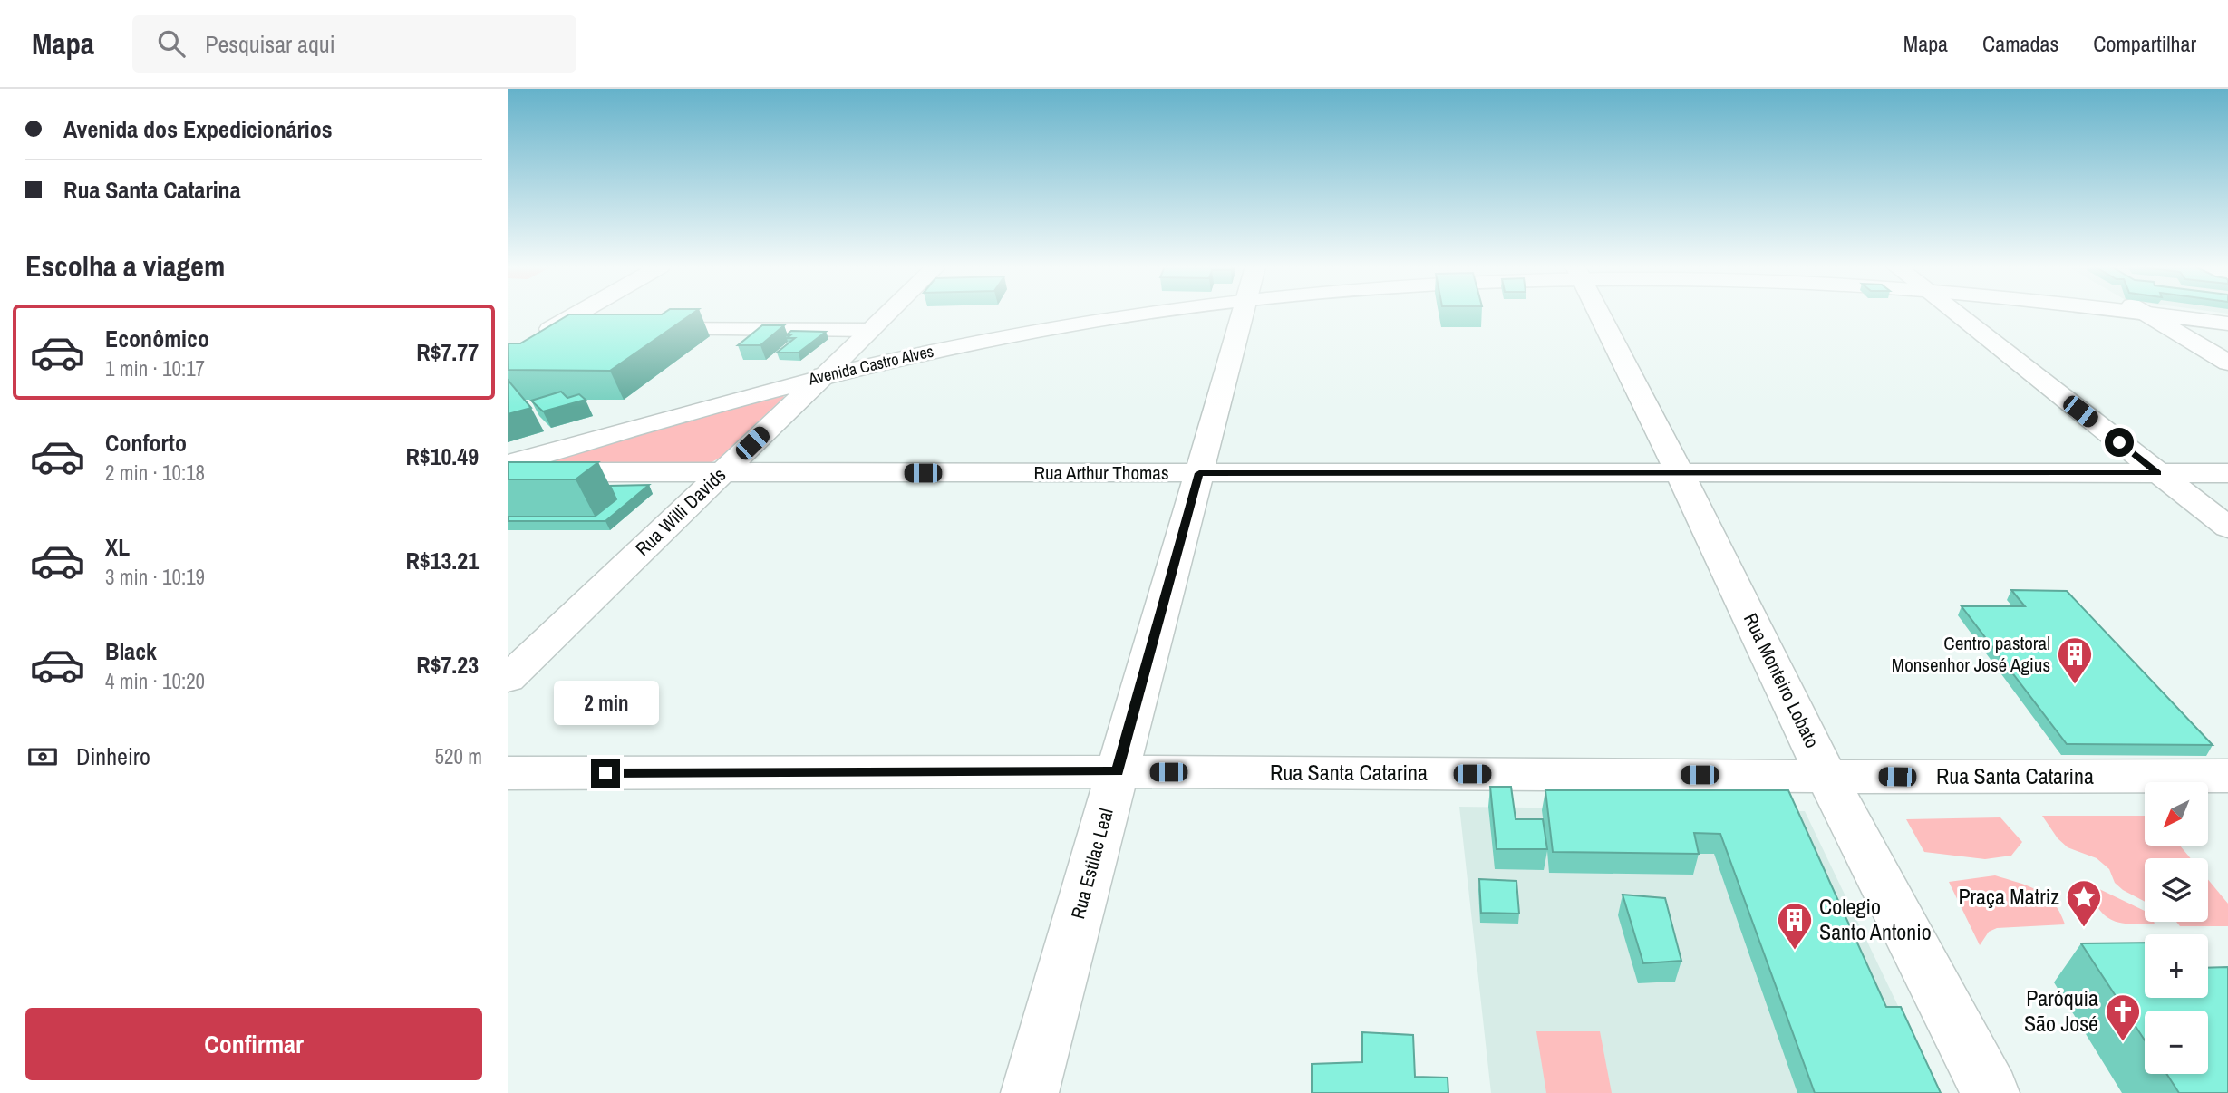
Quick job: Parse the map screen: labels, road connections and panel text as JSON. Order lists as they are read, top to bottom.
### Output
{
  "streets": {
    "street": [
      "Avenida Castro Alves",
      "Rua Arthur Thomas",
      "Rua Willi Davids",
      "Rua Monteiro Lobato",
      "Rua Santa Catarina",
      "Rua Estilac Leal"
    ]
  },
  "crossings": [
    ["Avenida Castro Alves", "Rua Willi Davids"],
    ["Rua Arthur Thomas", "Rua Willi Davids"],
    ["Rua Arthur Thomas", "Rua Monteiro Lobato"],
    ["Rua Arthur Thomas", "Rua Estilac Leal"],
    ["Rua Monteiro Lobato", "Rua Santa Catarina"],
    ["Rua Santa Catarina", "Rua Estilac Leal"]
  ],
  "places": {
    "building": ["Centro pastoral Monsenhor José Agius", "Colegio Santo Antonio"],
    "place": ["Praça Matriz"],
    "church": ["Paróquia São José"]
  },
  "north": "bottom left",
  "page": {
    "header": "Mapa",
    "search": "Pesquisar aqui",
    "nav": ["Mapa", "Camadas", "Compartilhar"],
    "banner": ["Avenida dos Expedicionários", "Rua Santa Catarina"],
    "heading": "Escolha a viagem",
    "list": [
      {
        "name": "Econômico",
        "note": "1 min · 10:17",
        "value": "R$7.77"
      },
      {
        "name": "Conforto",
        "note": "2 min · 10:18",
        "value": "R$10.49"
      },
      {
        "name": "XL",
        "note": "3 min · 10:19",
        "value": "R$13.21"
      },
      {
        "name": "Black",
        "note": "4 min · 10:20",
        "value": "R$7.23"
      }
    ],
    "bubble": "2 min",
    "pay": ["Dinheiro", "520 m"],
    "map_buttons": ["+", "−"],
    "buttons": "Confirmar"
  }
}
